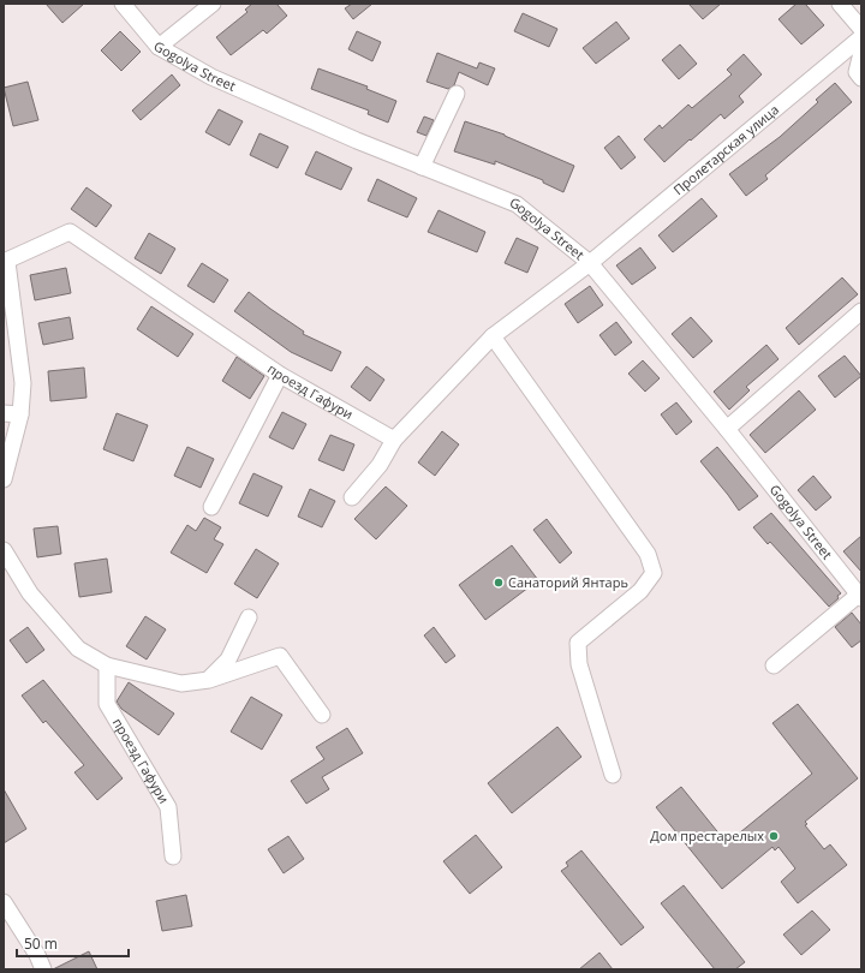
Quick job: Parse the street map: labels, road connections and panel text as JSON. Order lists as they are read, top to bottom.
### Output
{
  "streets": {
    "street": ["Gogolya Street", "Пролетарская улица", "проезд Гафури"]
  },
  "crossings": [
    ["Gogolya Street", "Пролетарская улица"]
  ],
  "places": ["Санаторий Янтарь", "Дом престарелых"],
  "scale_bar": "50 m"
}
